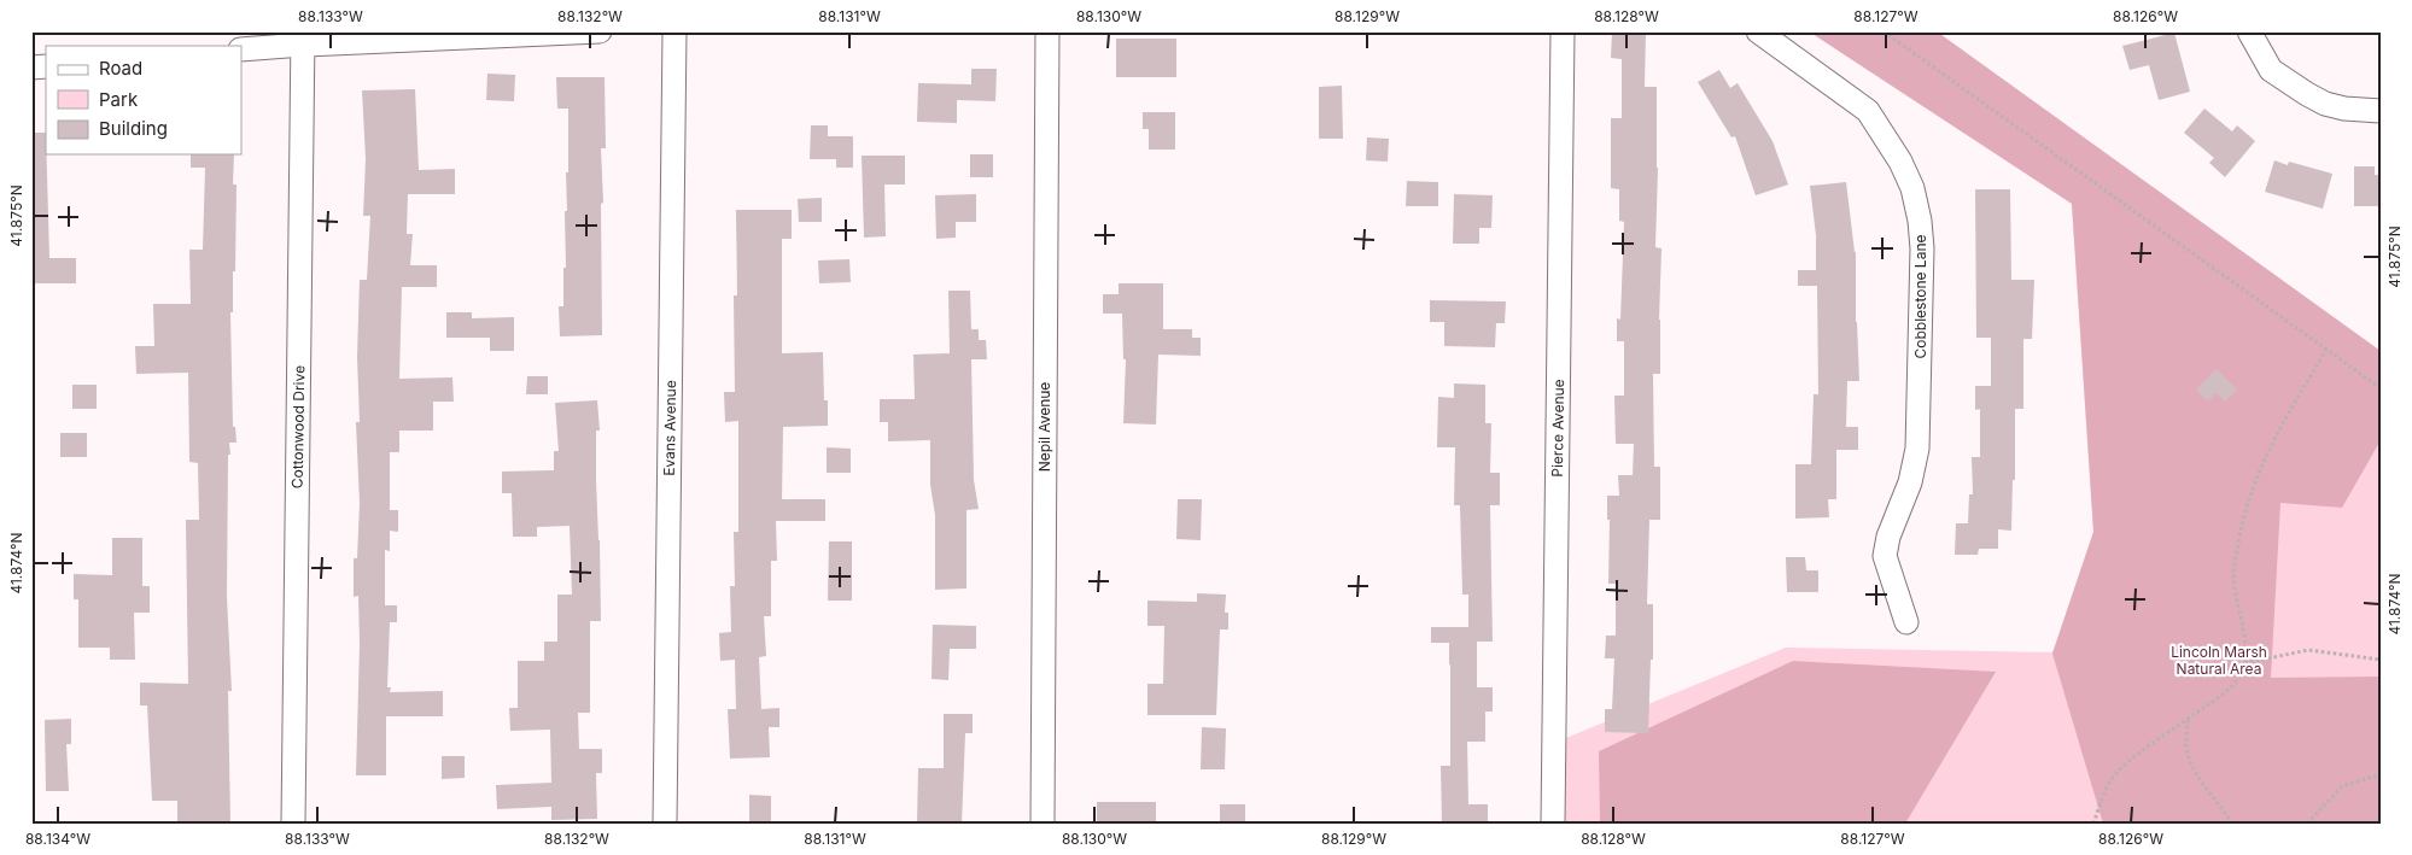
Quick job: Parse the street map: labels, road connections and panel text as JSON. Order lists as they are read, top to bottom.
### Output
{
  "streets": {
    "street": [
      "Cobblestone Lane",
      "Cottonwood Drive",
      "Nepil Avenue",
      "Evans Avenue",
      "Pierce Avenue"
    ]
  },
  "parks": ["Lincoln Marsh Natural Area"],
  "legend": ["Road", "Park", "Building"],
  "coordinates": [
    "88.133°W",
    "88.132°W",
    "88.131°W",
    "88.130°W",
    "88.129°W",
    "88.128°W",
    "88.127°W",
    "88.126°W",
    "41.875°N",
    "41.874°N",
    "88.134°W"
  ]
}
